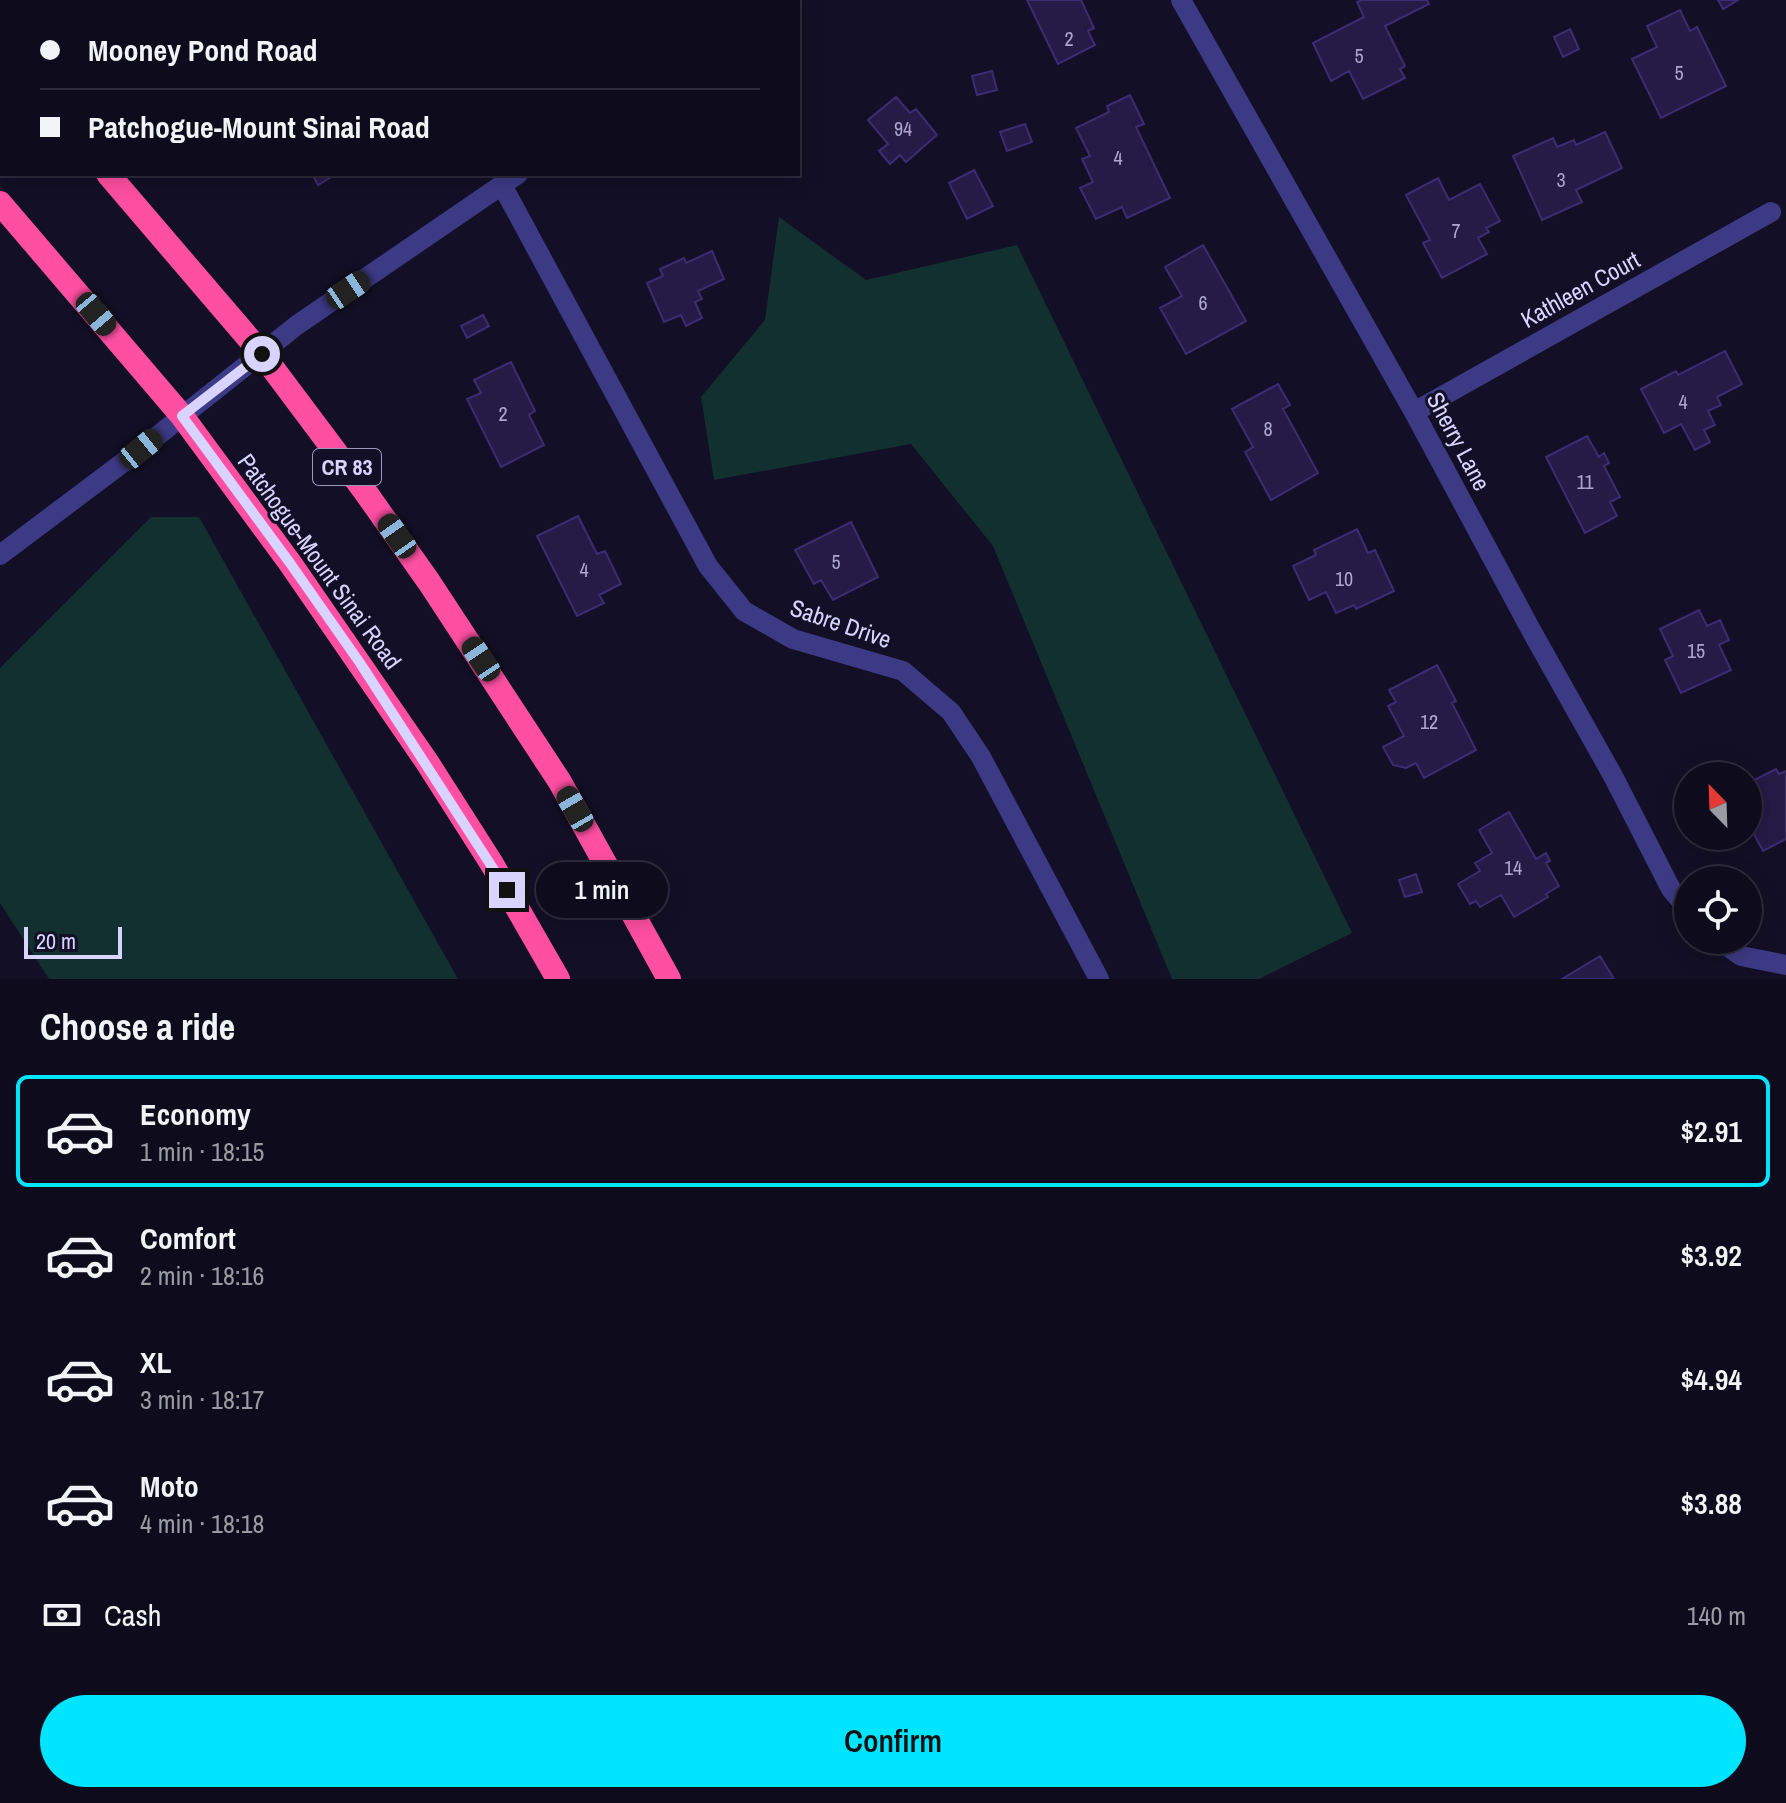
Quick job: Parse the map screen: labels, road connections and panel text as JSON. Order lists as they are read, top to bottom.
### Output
{
  "streets": {
    "highway": ["CR 83", "Patchogue-Mount Sinai Road"],
    "street": ["Kathleen Court", "Sherry Lane", "Sabre Drive"]
  },
  "crossings": [
    ["Kathleen Court", "Sherry Lane"]
  ],
  "house_numbers": [
    "2",
    "5",
    "5",
    "94",
    "4",
    "3",
    "7",
    "6",
    "4",
    "2",
    "8",
    "11",
    "5",
    "4",
    "10",
    "15",
    "12",
    "14"
  ],
  "scale_bar": "20 m",
  "north": "top left",
  "page": {
    "banner": ["Mooney Pond Road", "Patchogue-Mount Sinai Road"],
    "bubble": "1 min",
    "scale": "20 m",
    "heading": "Choose a ride",
    "list": [
      {
        "name": "Economy",
        "note": "1 min · 18:15",
        "value": "$2.91"
      },
      {
        "name": "Comfort",
        "note": "2 min · 18:16",
        "value": "$3.92"
      },
      {
        "name": "XL",
        "note": "3 min · 18:17",
        "value": "$4.94"
      },
      {
        "name": "Moto",
        "note": "4 min · 18:18",
        "value": "$3.88"
      }
    ],
    "pay": ["Cash", "140 m"],
    "buttons": "Confirm"
  }
}
